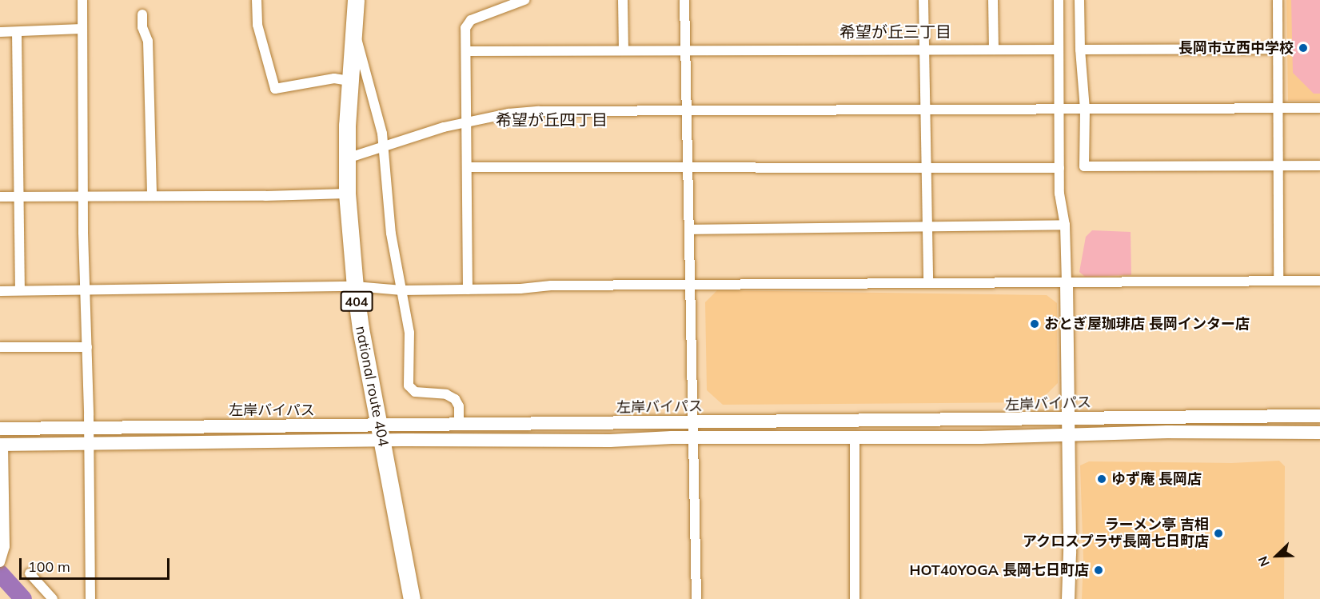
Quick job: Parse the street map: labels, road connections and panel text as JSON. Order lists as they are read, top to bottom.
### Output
{
  "streets": {
    "highway": ["404", "national route 404"],
    "street": ["左岸バイパス"]
  },
  "crossings": [
    ["national route 404", "左岸バイパス"]
  ],
  "districts": ["希望が丘三丁目", "希望が丘四丁目"],
  "places": [
    "長岡市立西中学校",
    "おとぎ屋珈琲店 長岡インター店",
    "ゆず庵 長岡店",
    "ラーメン亭 吉相 アクロスプラザ長岡七日町店",
    "HOT40YOGA 長岡七日町店"
  ],
  "scale_bar": "100 m",
  "north": "bottom left"
}
